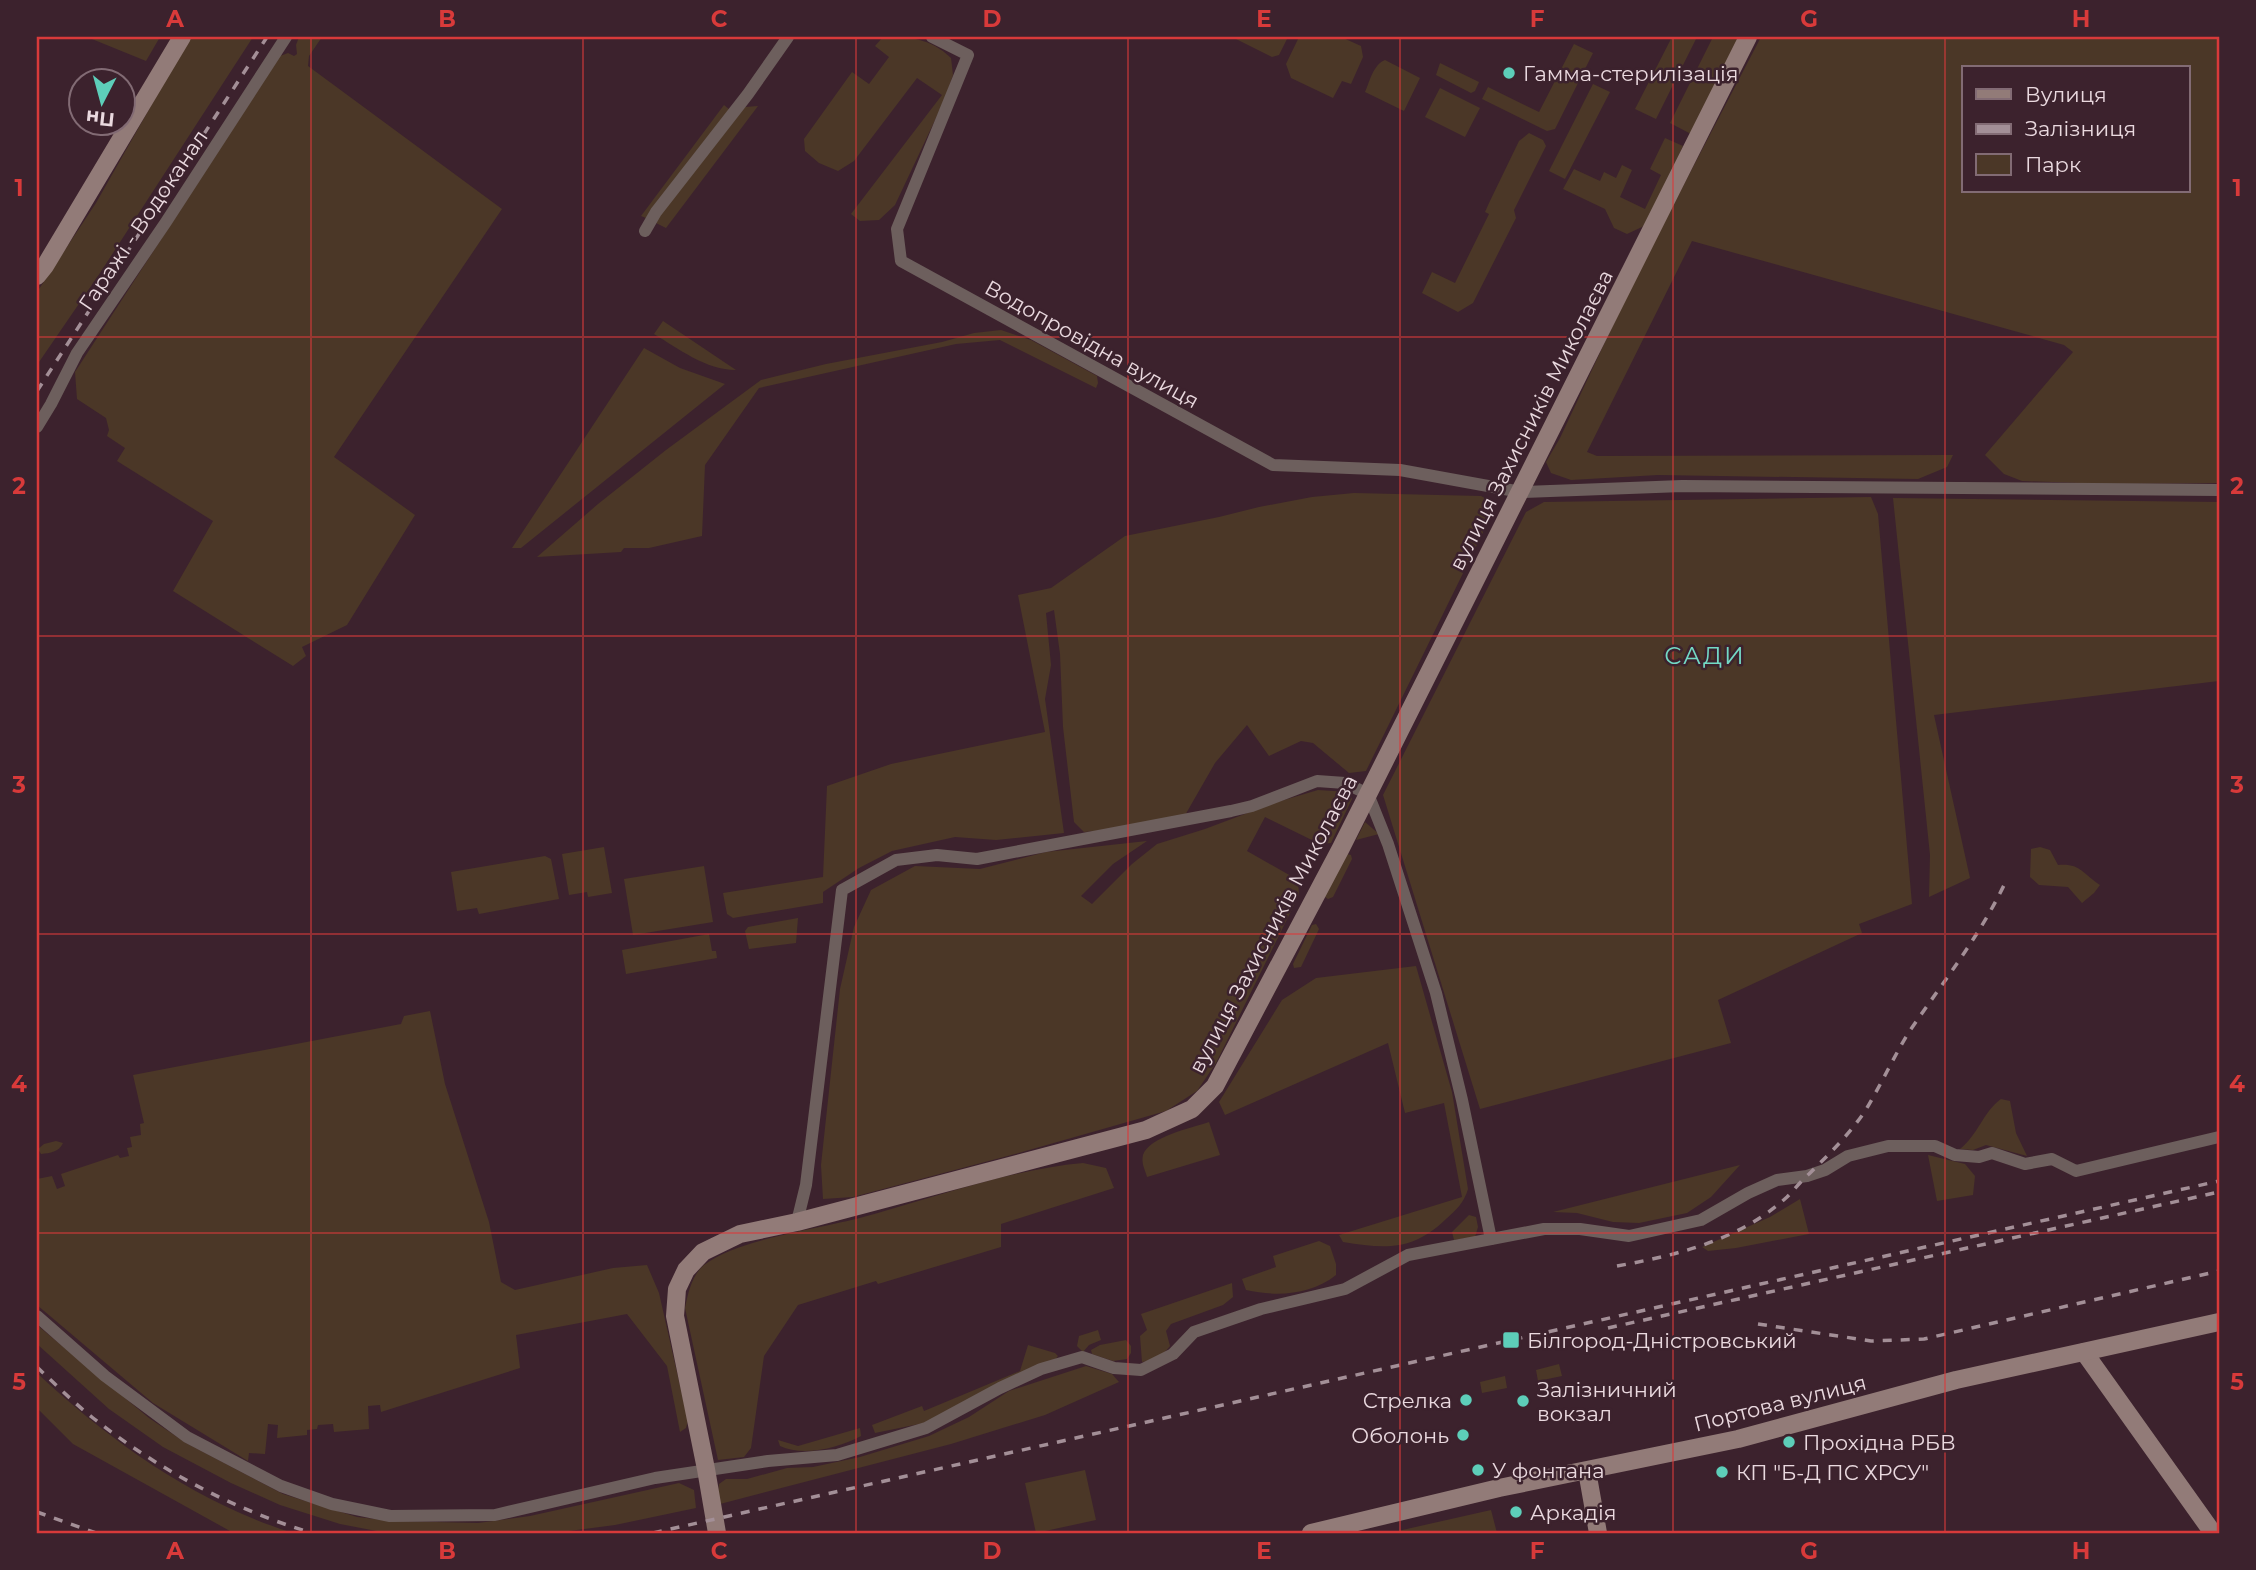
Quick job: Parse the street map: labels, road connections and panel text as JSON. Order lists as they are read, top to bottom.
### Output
{
  "streets": {
    "street": [
      "Гаражі - Водоканал",
      "Водопровідна вулиця",
      "вулиця Захисників Миколаєва",
      "Портова вулиця"
    ]
  },
  "crossings": [
    ["Водопровідна вулиця", "вулиця Захисників Миколаєва"]
  ],
  "districts": ["САДИ"],
  "places": {
    "other": [
      "Гамма-стерилізація",
      "Стрелка",
      "Залізничний вокзал",
      "Оболонь",
      "Прохідна РБВ",
      "У фонтана",
      "КП \"Б-Д ПС ХРСУ\"",
      "Аркадія"
    ],
    "transit": ["Білгород-Дністровський"]
  },
  "legend": ["Вулиця", "Залізниця", "Парк"],
  "north": "bottom",
  "grid": {
    "columns": [
      "A",
      "B",
      "C",
      "D",
      "E",
      "F",
      "G",
      "H"
    ],
    "rows": [
      "1",
      "2",
      "3",
      "4",
      "5"
    ]
  }
}
